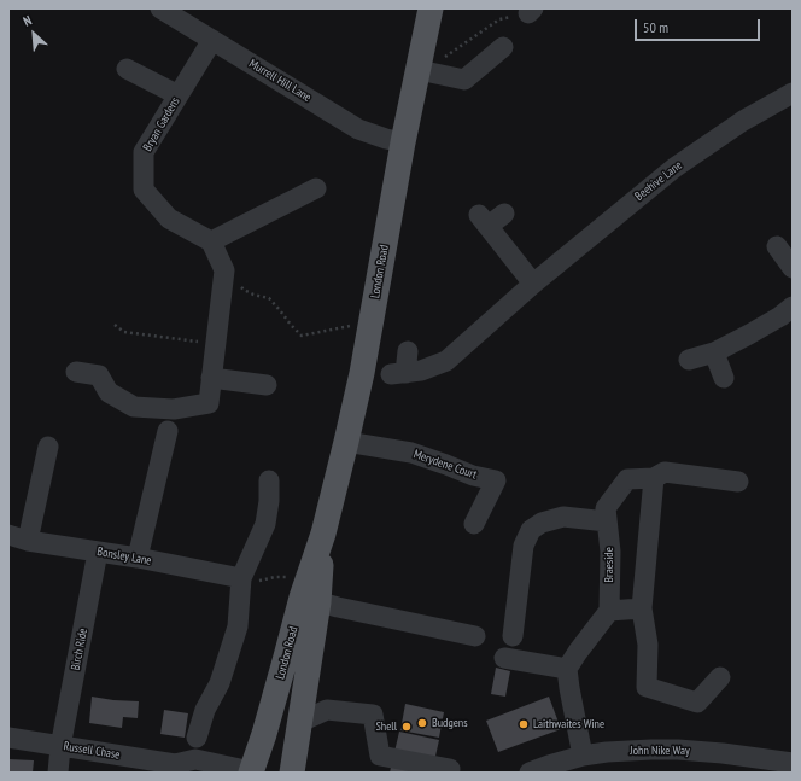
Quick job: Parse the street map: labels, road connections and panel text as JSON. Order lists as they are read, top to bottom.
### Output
{
  "streets": {
    "main road": ["London Road"],
    "street": [
      "Murrell Hill Lane",
      "Bryan Gardens",
      "Beehive Lane",
      "Merydene Court",
      "Bonsley Lane",
      "Braeside",
      "Birch Ride",
      "Russell Chase",
      "John Nike Way"
    ]
  },
  "crossings": [
    ["Murrell Hill Lane", "Bryan Gardens"],
    ["Murrell Hill Lane", "London Road"],
    ["London Road", "Merydene Court"],
    ["London Road", "Russell Chase"],
    ["Bonsley Lane", "Birch Ride"],
    ["Birch Ride", "Russell Chase"]
  ],
  "places": ["Budgens", "Laithwaites Wine", "Shell"],
  "scale_bar": "50 m",
  "north": "top left"
}
